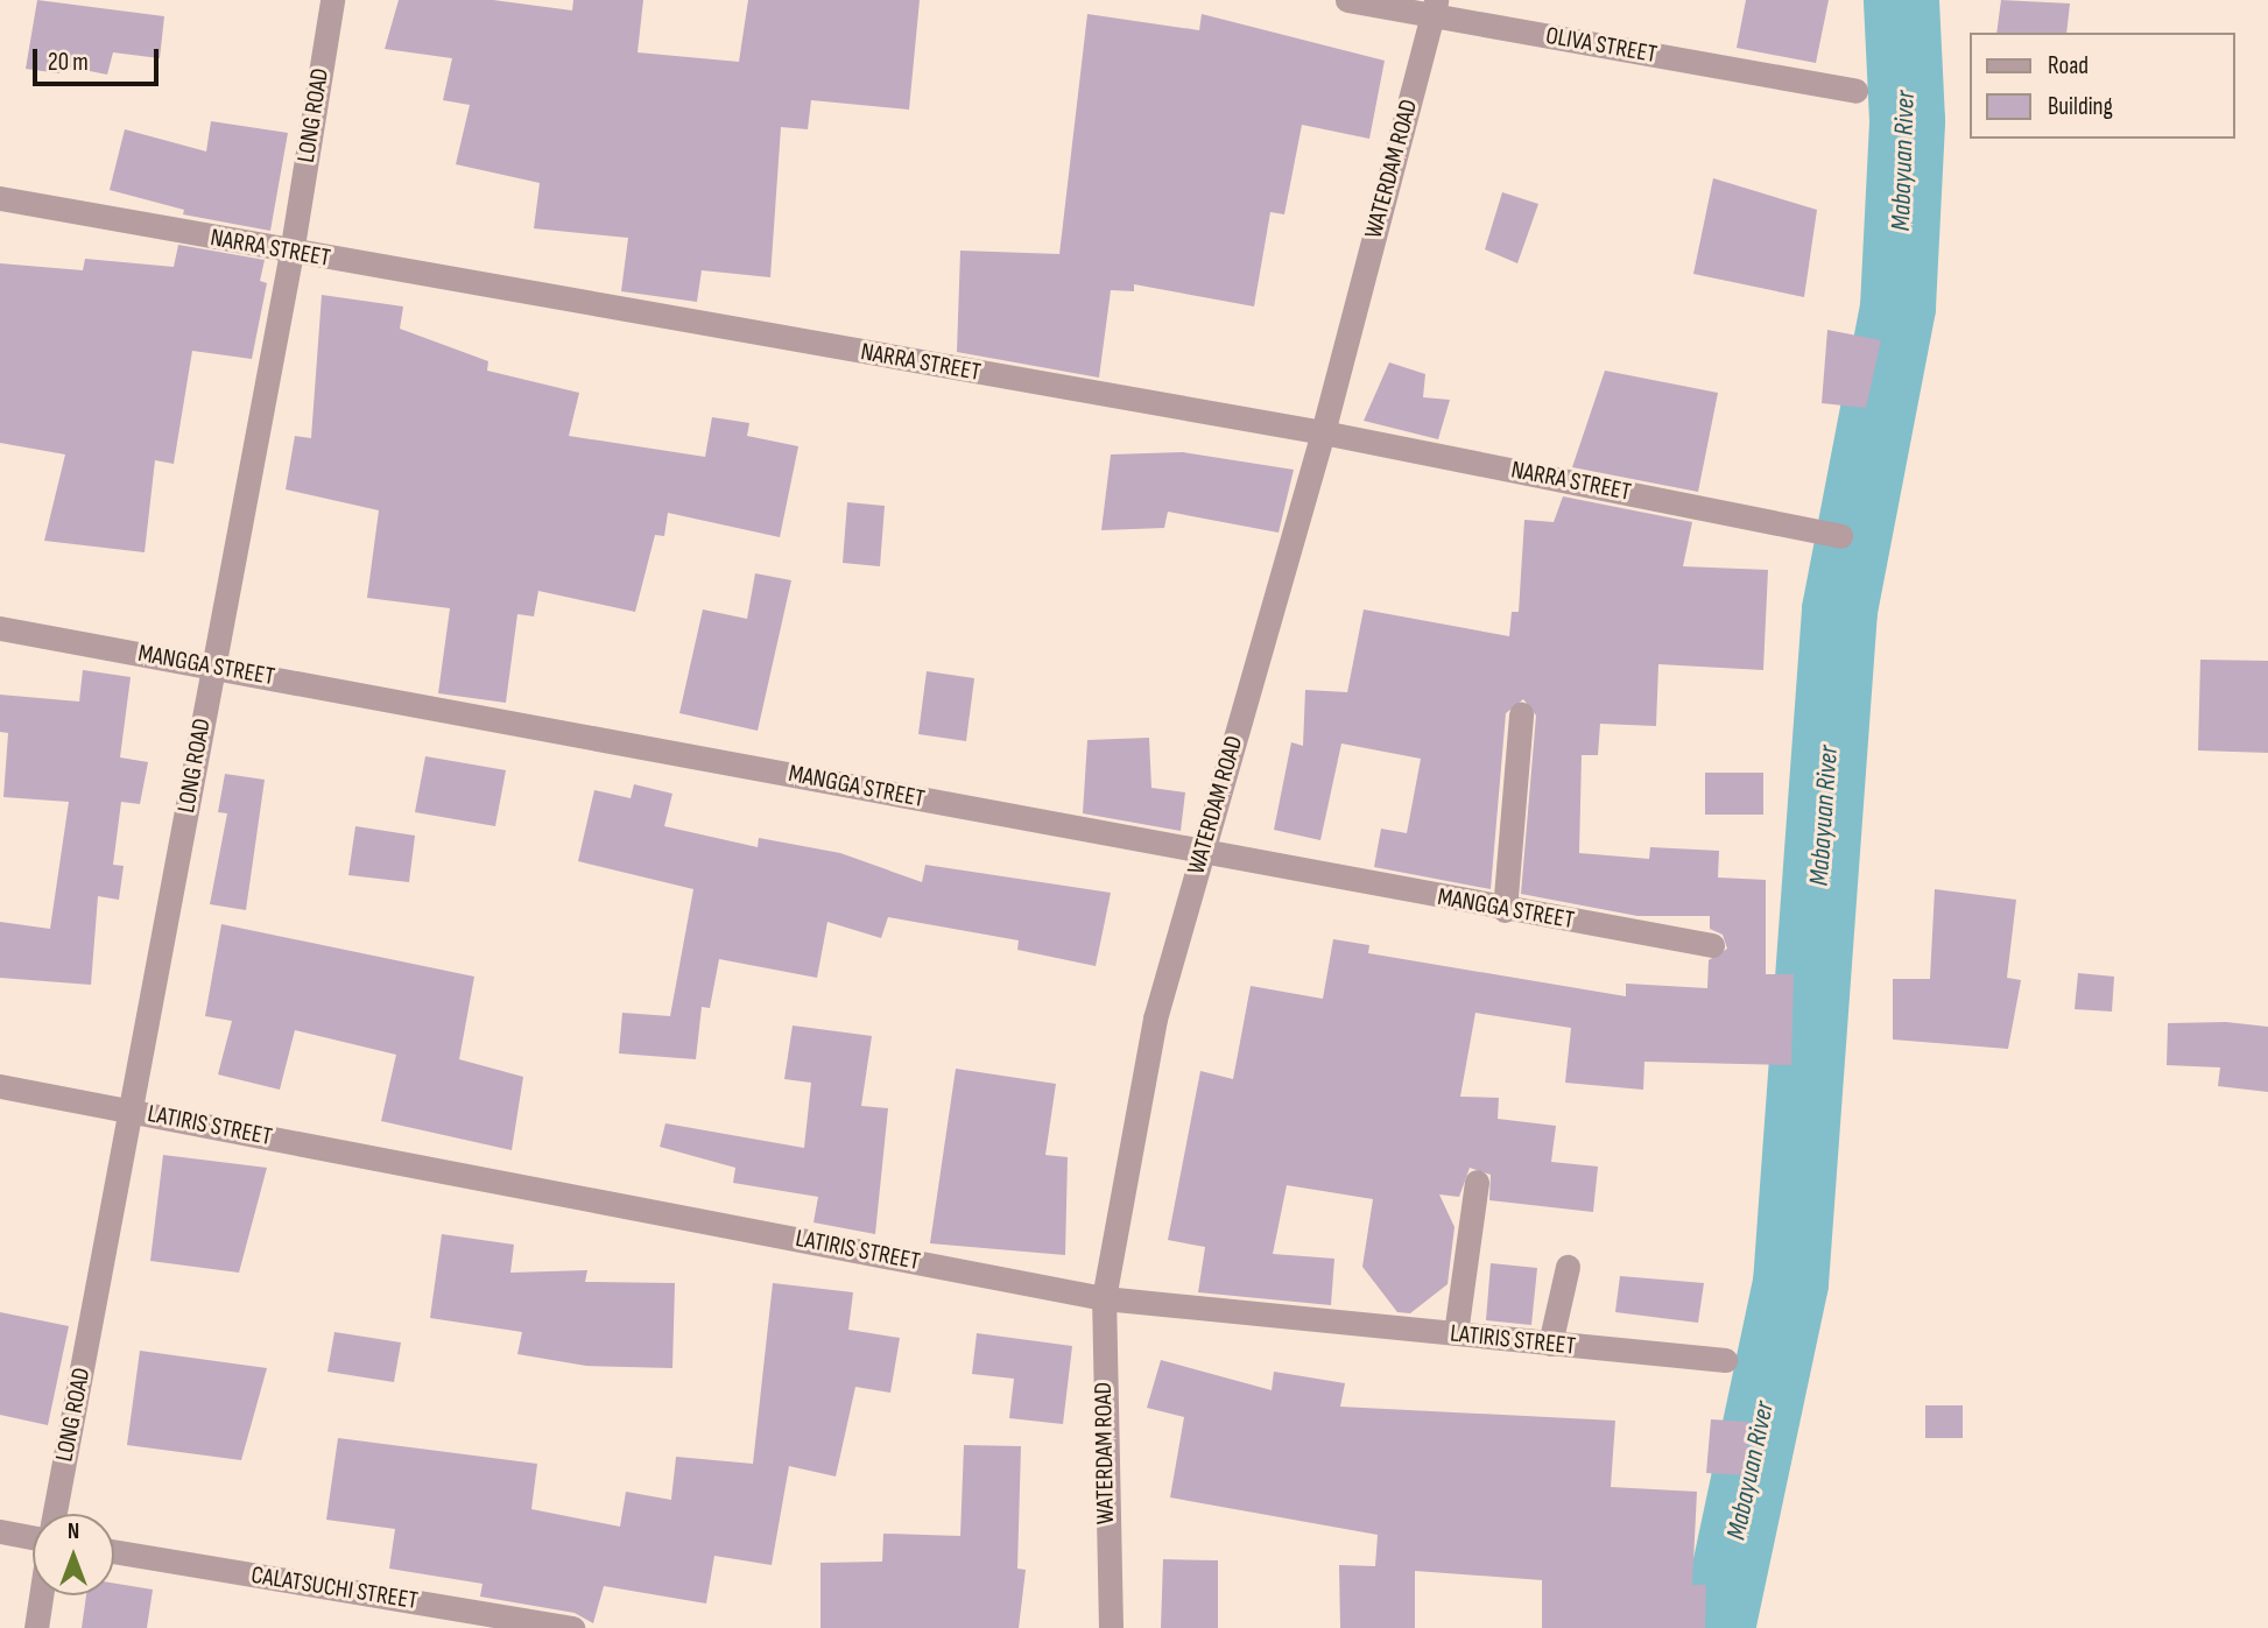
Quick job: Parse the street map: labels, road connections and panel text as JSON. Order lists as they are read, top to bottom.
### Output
{
  "streets": {
    "street": [
      "OLIVA STREET",
      "LONG ROAD",
      "WATERDAM ROAD",
      "NARRA STREET",
      "MANGGA STREET",
      "LATIRIS STREET",
      "CALATSUCHI STREET"
    ]
  },
  "crossings": [
    ["OLIVA STREET", "WATERDAM ROAD"],
    ["LONG ROAD", "NARRA STREET"],
    ["LONG ROAD", "MANGGA STREET"],
    ["LONG ROAD", "LATIRIS STREET"],
    ["WATERDAM ROAD", "NARRA STREET"],
    ["WATERDAM ROAD", "MANGGA STREET"],
    ["WATERDAM ROAD", "LATIRIS STREET"]
  ],
  "water": ["Mabayuan River"],
  "legend": ["Road", "Building"],
  "scale_bar": "20 m",
  "north": "top"
}
